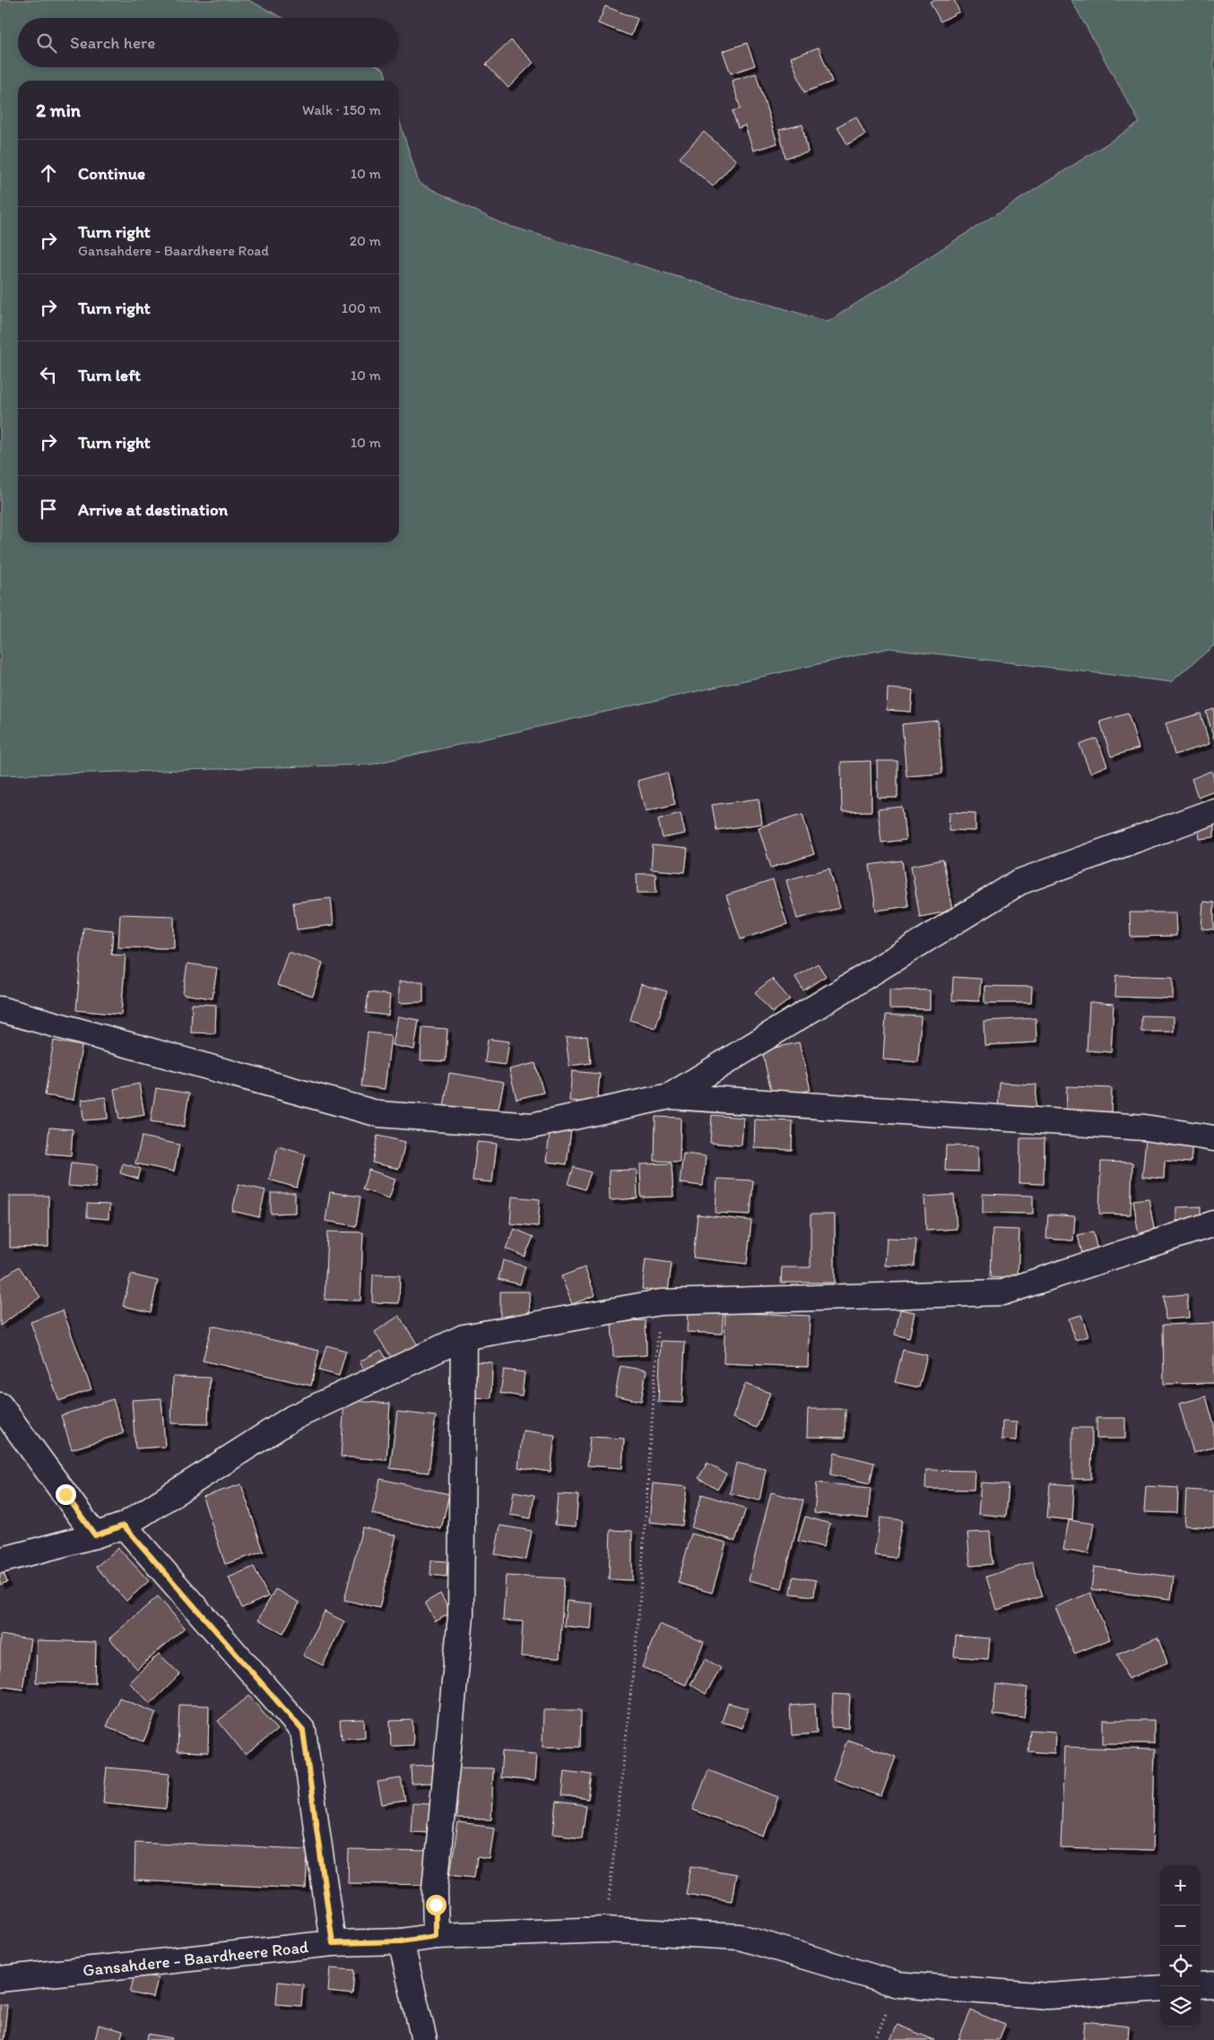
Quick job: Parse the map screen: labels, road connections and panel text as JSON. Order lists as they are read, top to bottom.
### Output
{
  "streets": {
    "street": ["Gansahdere - Baardheere Road"]
  },
  "page": {
    "search": "Search here",
    "heading": ["2 min", "Walk · 150 m"],
    "list": [
      ["Continue", "10 m"],
      ["Turn right", "Gansahdere - Baardheere Road", "20 m"],
      ["Turn right", "100 m"],
      ["Turn left", "10 m"],
      ["Turn right", "10 m"],
      "Arrive at destination"
    ],
    "map_buttons": ["+", "−"]
  }
}
